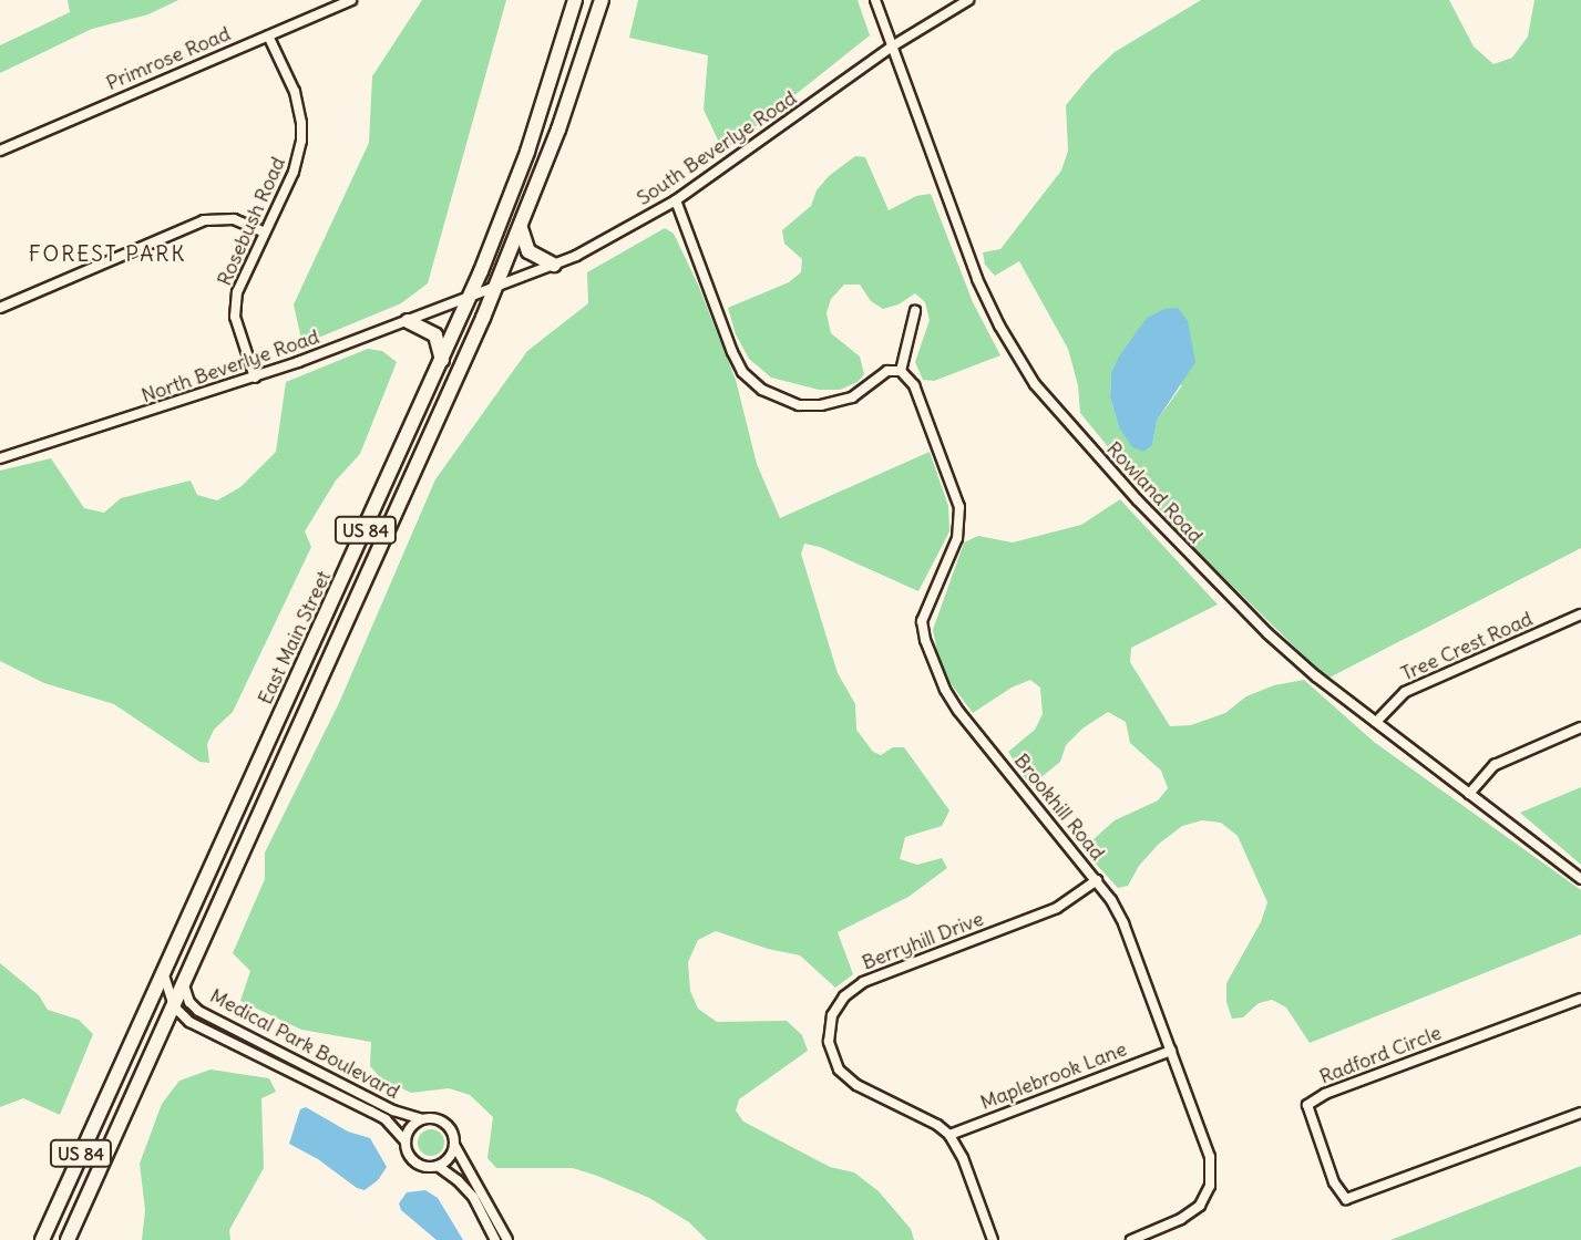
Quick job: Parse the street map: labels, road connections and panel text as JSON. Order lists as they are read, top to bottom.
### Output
{
  "streets": {
    "highway": ["US 84", "East Main Street"],
    "street": [
      "Primrose Road",
      "South Beverlye Road",
      "Rosebush Road",
      "North Beverlye Road",
      "Rowland Road",
      "Tree Crest Road",
      "Brookhill Road",
      "Berryhill Drive",
      "Medical Park Boulevard",
      "Radford Circle",
      "Maplebrook Lane"
    ]
  },
  "crossings": [
    ["Primrose Road", "Rosebush Road"],
    ["South Beverlye Road", "North Beverlye Road"],
    ["South Beverlye Road", "Rowland Road"],
    ["South Beverlye Road", "East Main Street"],
    ["Rosebush Road", "North Beverlye Road"],
    ["North Beverlye Road", "East Main Street"],
    ["Rowland Road", "Tree Crest Road"],
    ["East Main Street", "Medical Park Boulevard"],
    ["Brookhill Road", "Berryhill Drive"],
    ["Brookhill Road", "Maplebrook Lane"],
    ["Berryhill Drive", "Maplebrook Lane"]
  ],
  "districts": ["FOREST PARK"]
}
